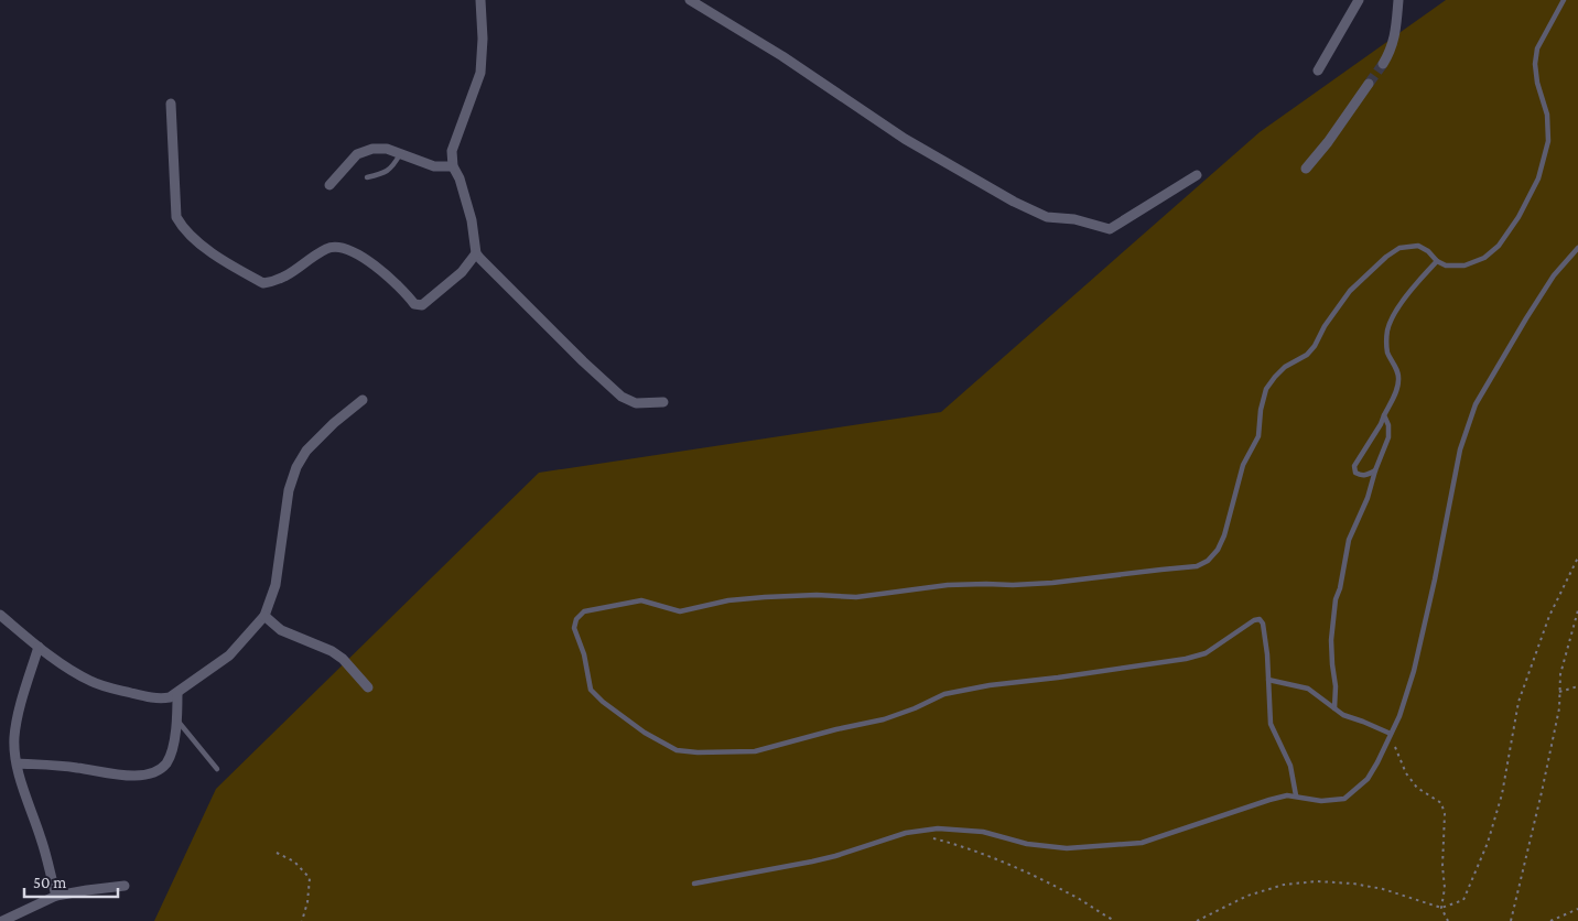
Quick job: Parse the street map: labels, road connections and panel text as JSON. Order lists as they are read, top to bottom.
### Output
{
  "scale_bar": "50 m"
}
